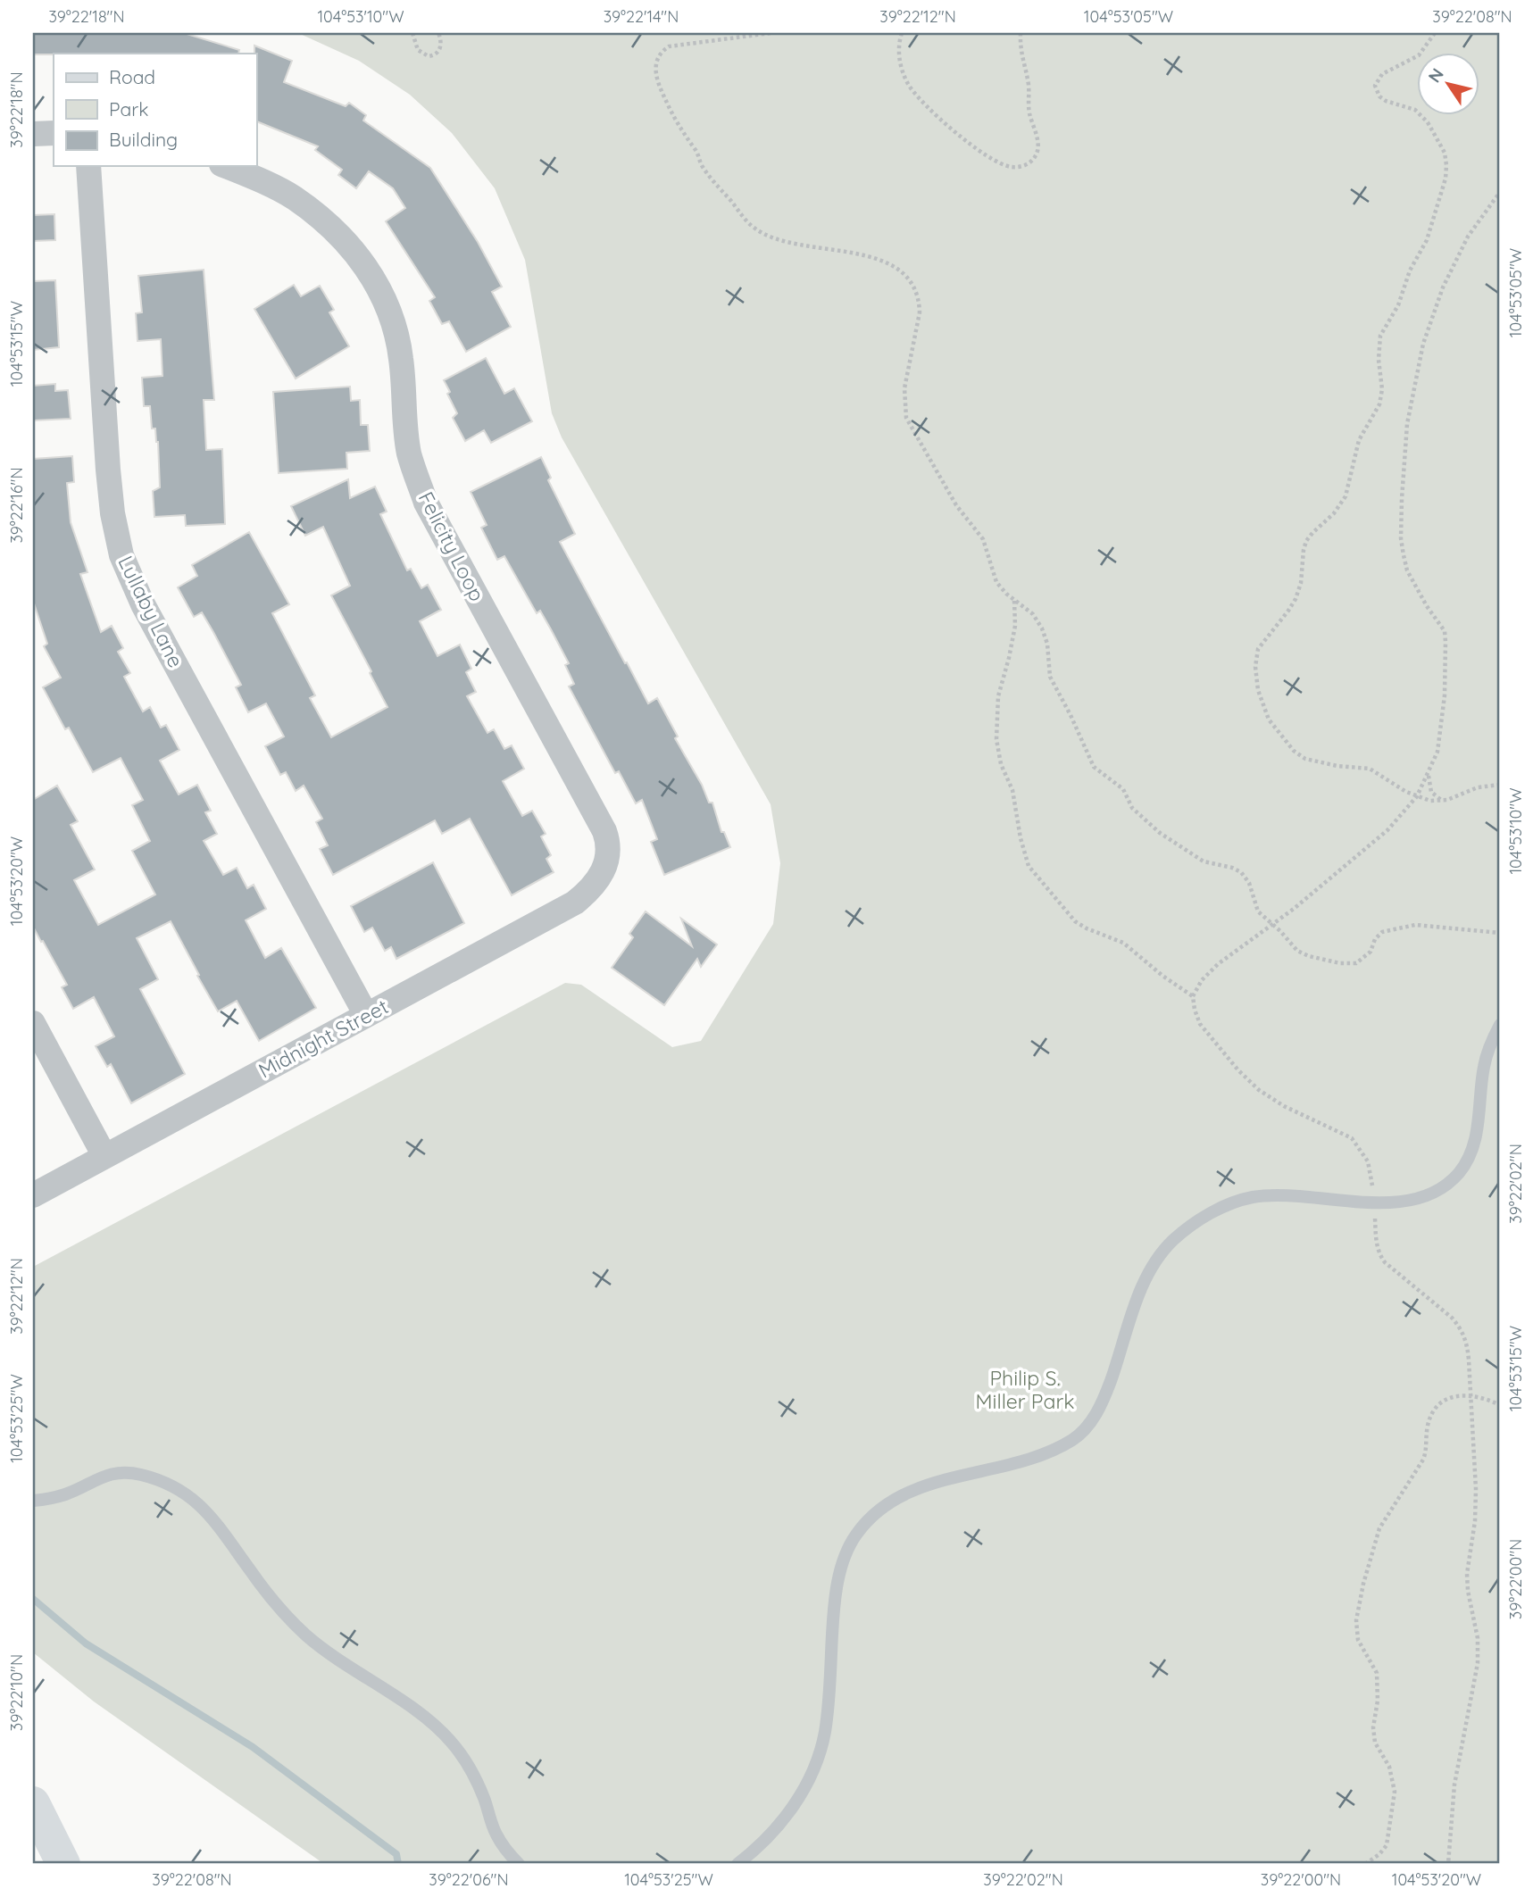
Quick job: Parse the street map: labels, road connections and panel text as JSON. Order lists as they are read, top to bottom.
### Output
{
  "streets": {
    "street": ["Felicity Loop", "Lullaby Lane", "Midnight Street"]
  },
  "crossings": [
    ["Felicity Loop", "Midnight Street"],
    ["Lullaby Lane", "Midnight Street"]
  ],
  "parks": ["Philip S. Miller Park"],
  "legend": ["Road", "Park", "Building"],
  "north": "top left",
  "coordinates": [
    "39°22'18\"N",
    "104°53'10\"W",
    "39°22'14\"N",
    "39°22'12\"N",
    "104°53'05\"W",
    "39°22'08\"N",
    "104°53'15\"W",
    "39°22'16\"N",
    "104°53'20\"W",
    "39°22'02\"N",
    "104°53'25\"W",
    "39°22'00\"N",
    "39°22'10\"N",
    "39°22'06\"N"
  ]
}
